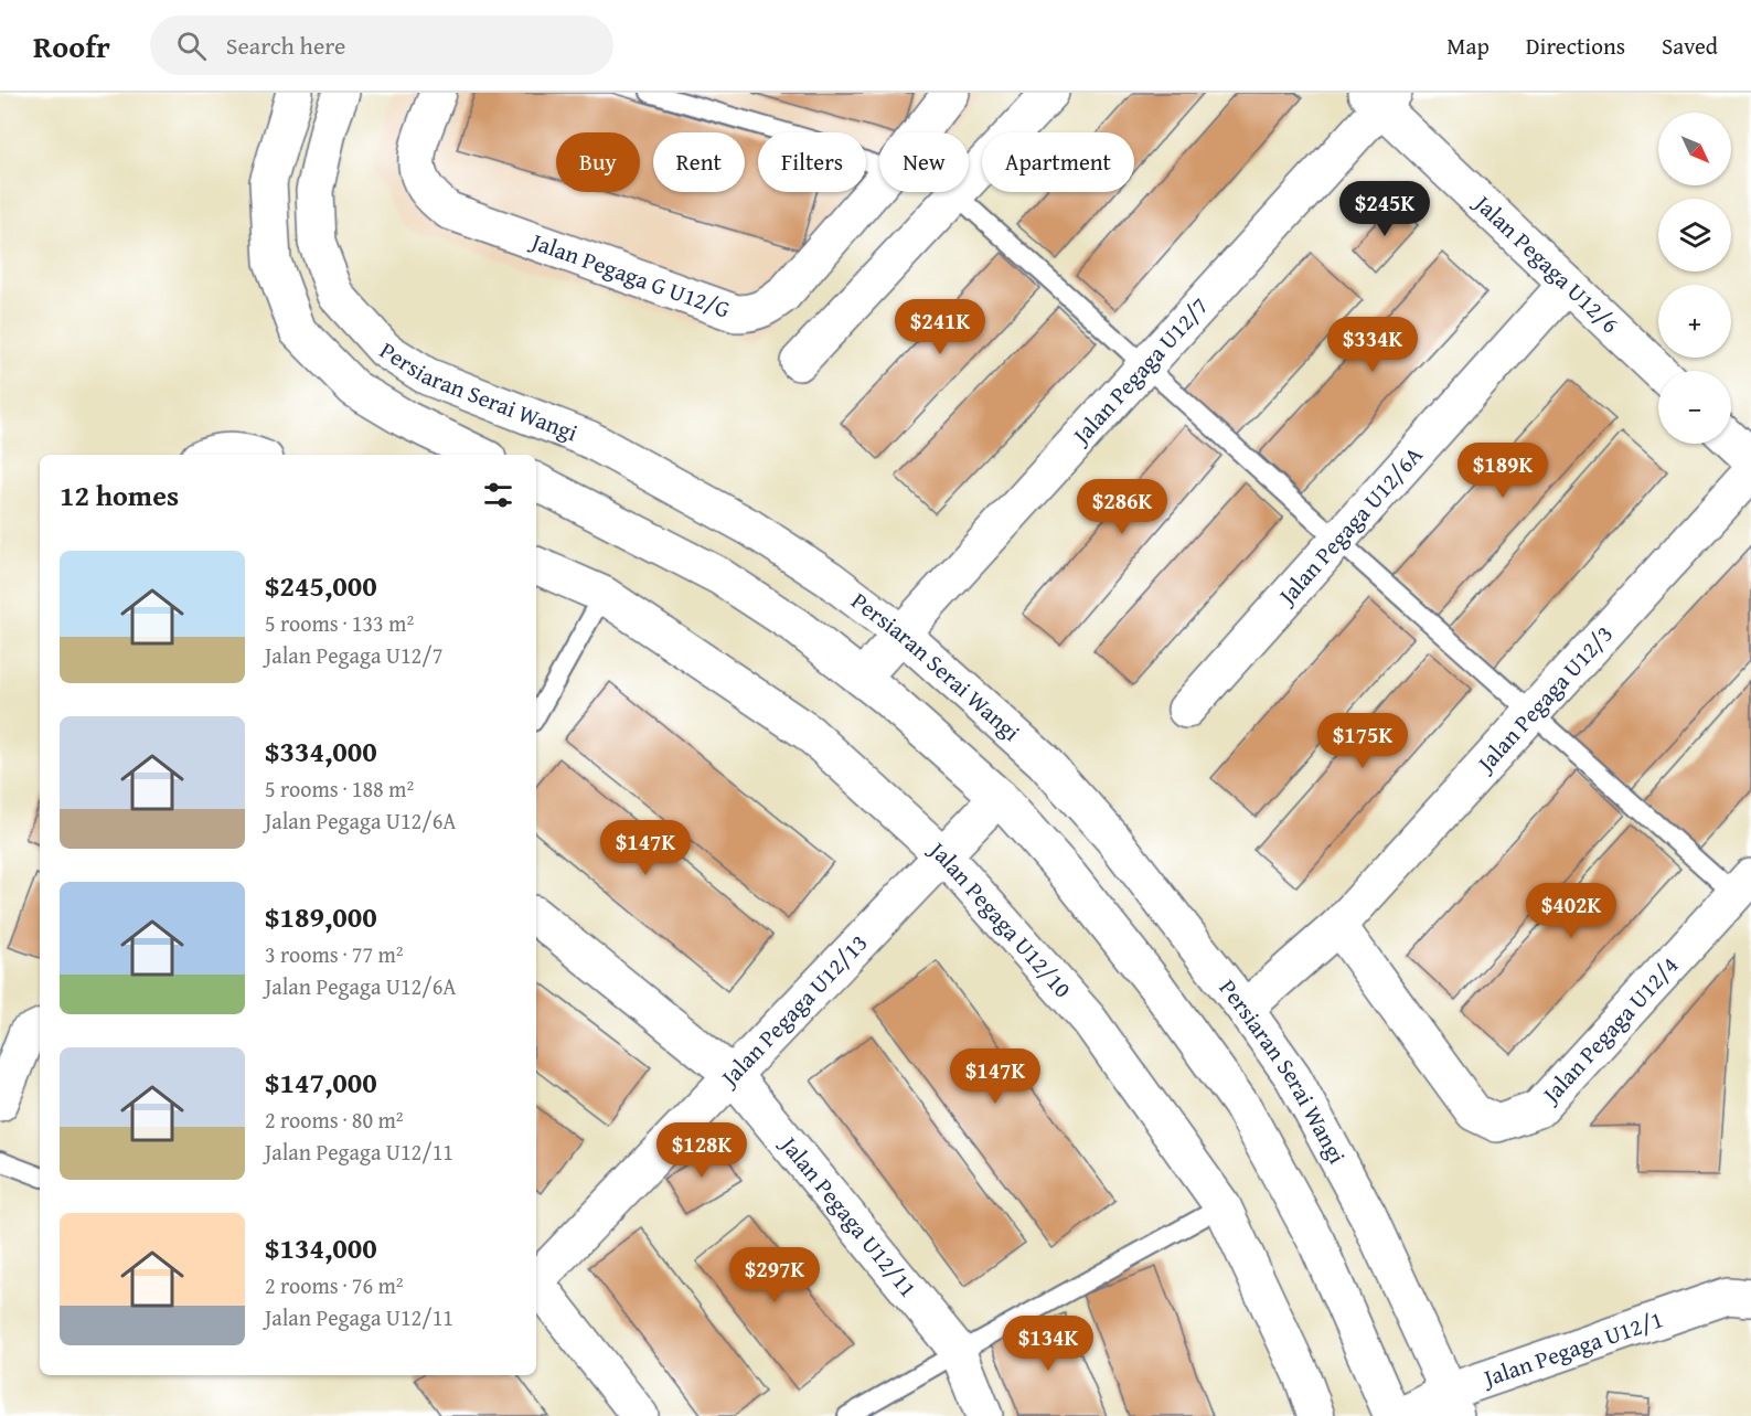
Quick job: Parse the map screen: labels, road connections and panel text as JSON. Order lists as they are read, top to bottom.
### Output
{
  "streets": {
    "street": [
      "Jalan Pegaga U12/6",
      "Jalan Pegaga G U12/G",
      "Jalan Pegaga U12/7",
      "Persiaran Serai Wangi",
      "Jalan Pegaga U12/6A",
      "Jalan Pegaga U12/3",
      "Jalan Pegaga U12/10",
      "Jalan Pegaga U12/13",
      "Jalan Pegaga U12/4",
      "Jalan Pegaga U12/11",
      "Jalan Pegaga U12/1"
    ]
  },
  "crossings": [
    ["Jalan Pegaga U12/6", "Jalan Pegaga U12/7"],
    ["Jalan Pegaga U12/6", "Jalan Pegaga U12/6A"],
    ["Jalan Pegaga U12/7", "Persiaran Serai Wangi"],
    ["Persiaran Serai Wangi", "Jalan Pegaga U12/3"],
    ["Persiaran Serai Wangi", "Jalan Pegaga U12/1"],
    ["Jalan Pegaga U12/3", "Jalan Pegaga U12/4"],
    ["Jalan Pegaga U12/10", "Jalan Pegaga U12/13"],
    ["Jalan Pegaga U12/13", "Jalan Pegaga U12/11"]
  ],
  "north": "bottom right",
  "page": {
    "header": "Roofr",
    "search": "Search here",
    "nav": ["Map", "Directions", "Saved"],
    "map_buttons": ["+", "−"],
    "chip": [
      "Buy",
      "Rent",
      "Filters",
      "New",
      "Apartment"
    ],
    "price": [
      "$245K",
      "$241K",
      "$334K",
      "$189K",
      "$286K",
      "$175K",
      "$147K",
      "$402K",
      "$147K",
      "$128K",
      "$297K",
      "$134K"
    ],
    "heading": "12 homes",
    "list": [
      {
        "name": "$245,000",
        "note": "5 rooms · 133 m² · Jalan Pegaga U12/7"
      },
      {
        "name": "$334,000",
        "note": "5 rooms · 188 m² · Jalan Pegaga U12/6A"
      },
      {
        "name": "$189,000",
        "note": "3 rooms · 77 m² · Jalan Pegaga U12/6A"
      },
      {
        "name": "$147,000",
        "note": "2 rooms · 80 m² · Jalan Pegaga U12/11"
      },
      {
        "name": "$134,000",
        "note": "2 rooms · 76 m² · Jalan Pegaga U12/11"
      }
    ]
  }
}
